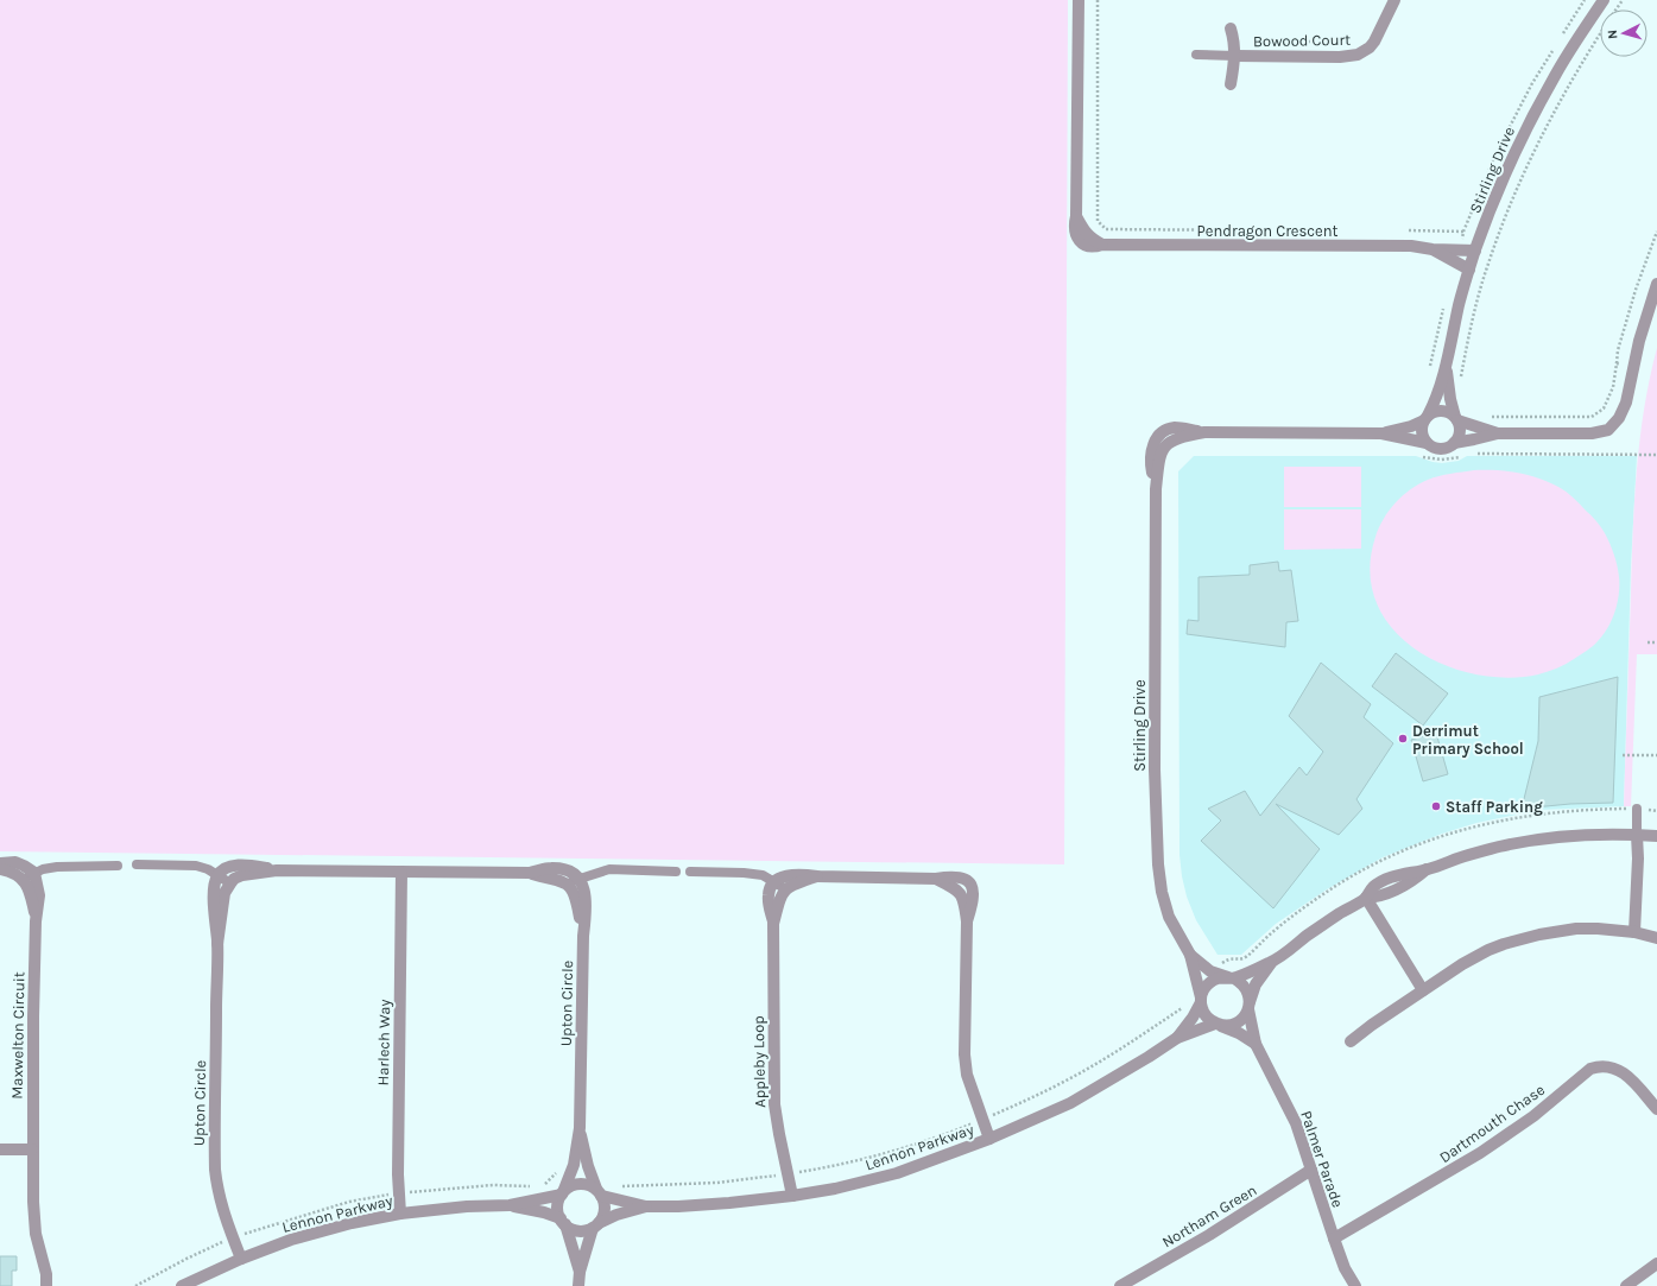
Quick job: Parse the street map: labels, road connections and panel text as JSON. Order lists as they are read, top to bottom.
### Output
{
  "streets": {
    "street": [
      "Bowood Court",
      "Stirling Drive",
      "Pendragon Crescent",
      "Upton Circle",
      "Maxwelton Circuit",
      "Harlech Way",
      "Appleby Loop",
      "Dartmouth Chase",
      "Lennon Parkway",
      "Palmer Parade",
      "Northam Green"
    ]
  },
  "crossings": [
    ["Stirling Drive", "Pendragon Crescent"],
    ["Stirling Drive", "Lennon Parkway"],
    ["Stirling Drive", "Palmer Parade"],
    ["Upton Circle", "Lennon Parkway"],
    ["Harlech Way", "Lennon Parkway"],
    ["Appleby Loop", "Lennon Parkway"],
    ["Dartmouth Chase", "Palmer Parade"],
    ["Lennon Parkway", "Palmer Parade"],
    ["Palmer Parade", "Northam Green"]
  ],
  "places": ["Derrimut Primary School", "Staff Parking"],
  "north": "left"
}
